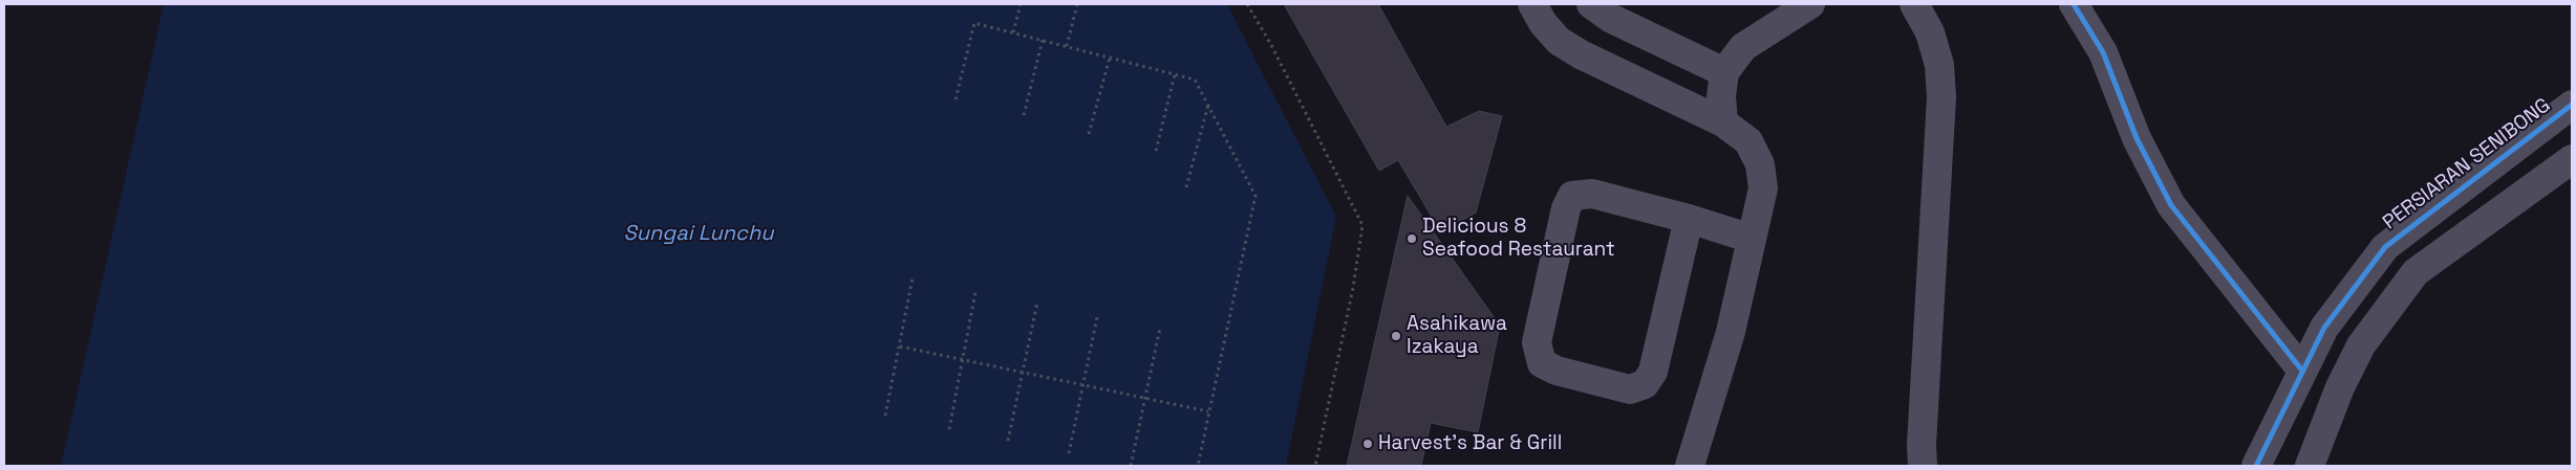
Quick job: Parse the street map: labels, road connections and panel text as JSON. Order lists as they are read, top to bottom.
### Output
{
  "streets": {
    "street": ["PERSIARAN SENIBONG"]
  },
  "water": ["Sungai Lunchu"],
  "places": ["Delicious 8 Seafood Restaurant", "Asahikawa Izakaya", "Harvest's Bar & Grill"]
}
